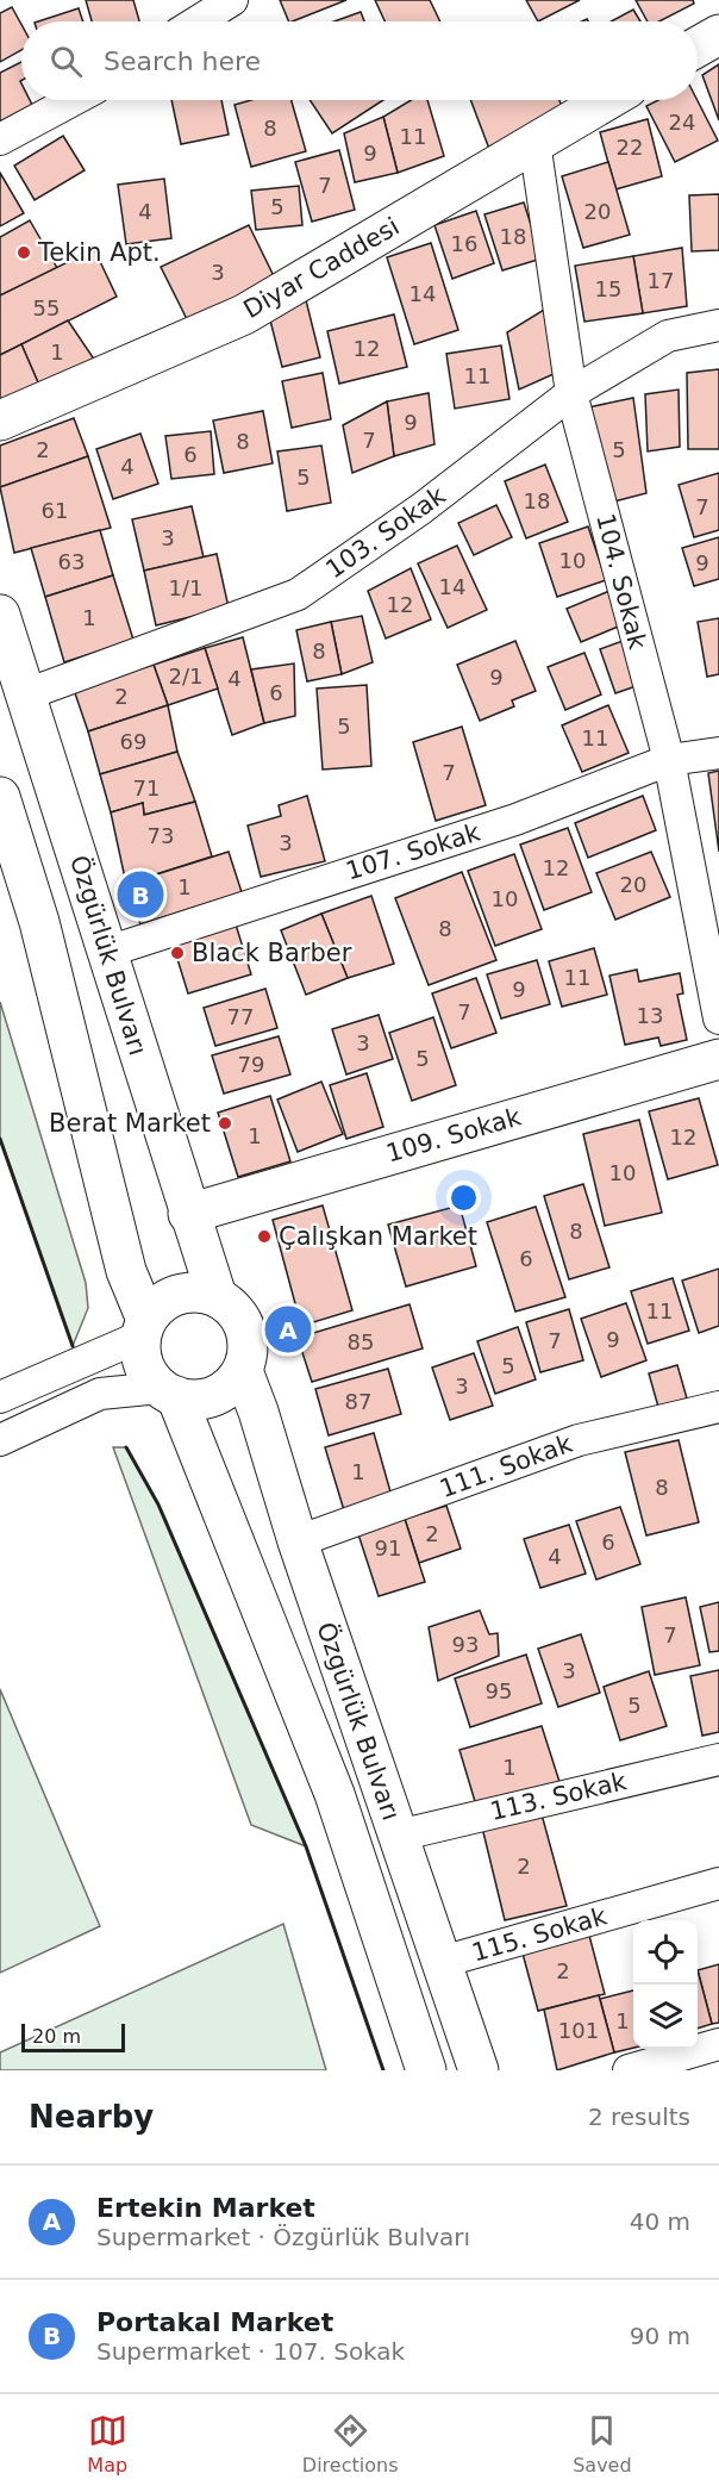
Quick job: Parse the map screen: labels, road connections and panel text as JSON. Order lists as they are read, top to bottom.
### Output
{
  "streets": {
    "main road": ["Diyar Caddesi", "Özgürlük Bulvarı", "109. Sokak"],
    "street": [
      "103. Sokak",
      "104. Sokak",
      "107. Sokak",
      "111. Sokak",
      "113. Sokak",
      "115. Sokak"
    ]
  },
  "crossings": [
    ["Diyar Caddesi", "104. Sokak"],
    ["103. Sokak", "104. Sokak"],
    ["103. Sokak", "Özgürlük Bulvarı"],
    ["104. Sokak", "107. Sokak"],
    ["107. Sokak", "Özgürlük Bulvarı"],
    ["Özgürlük Bulvarı", "109. Sokak"],
    ["Özgürlük Bulvarı", "111. Sokak"],
    ["Özgürlük Bulvarı", "113. Sokak"],
    ["Özgürlük Bulvarı", "115. Sokak"]
  ],
  "places": [
    "Tekin Apt.",
    "Black Barber",
    "Berat Market",
    "Çalışkan Market"
  ],
  "house_numbers": [
    "24",
    "8",
    "11",
    "22",
    "9",
    "7",
    "5",
    "4",
    "20",
    "18",
    "16",
    "3",
    "17",
    "15",
    "14",
    "55",
    "12",
    "1",
    "11",
    "9",
    "7",
    "8",
    "2",
    "5",
    "6",
    "4",
    "5",
    "18",
    "7",
    "61",
    "3",
    "10",
    "63",
    "9",
    "14",
    "1/1",
    "12",
    "1",
    "8",
    "2/1",
    "9",
    "4",
    "6",
    "2",
    "5",
    "11",
    "69",
    "7",
    "71",
    "73",
    "3",
    "12",
    "20",
    "1",
    "10",
    "8",
    "11",
    "9",
    "7",
    "13",
    "77",
    "3",
    "5",
    "79",
    "1",
    "12",
    "10",
    "8",
    "6",
    "11",
    "9",
    "7",
    "85",
    "5",
    "3",
    "87",
    "1",
    "8",
    "2",
    "6",
    "91",
    "4",
    "7",
    "93",
    "3",
    "95",
    "5",
    "1",
    "2",
    "2",
    "1",
    "101"
  ],
  "scale_bar": "20 m",
  "page": {
    "search": "Search here",
    "pins": ["B", "A"],
    "scale": "20 m",
    "heading": ["Nearby", "2 results"],
    "list": [
      {
        "mark": "A",
        "name": "Ertekin Market",
        "note": "Supermarket · Özgürlük Bulvarı",
        "value": "40 m"
      },
      {
        "mark": "B",
        "name": "Portakal Market",
        "note": "Supermarket · 107. Sokak",
        "value": "90 m"
      }
    ],
    "nav": ["Map", "Directions", "Saved"]
  }
}
